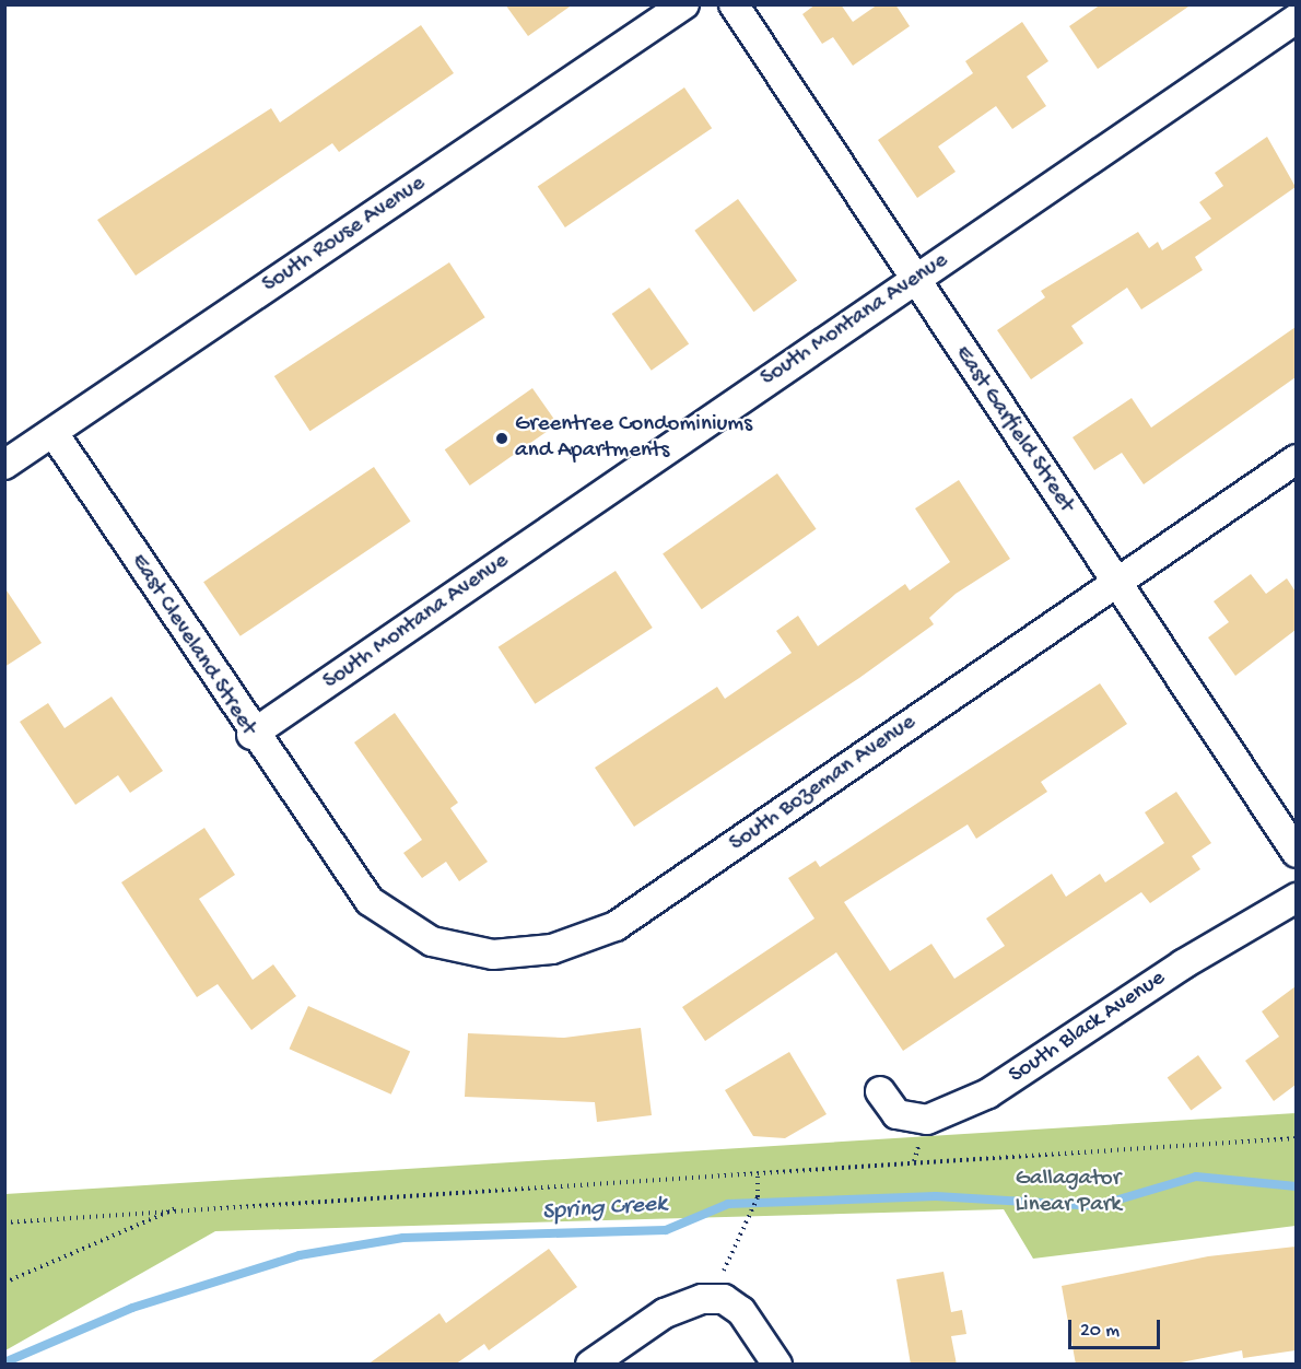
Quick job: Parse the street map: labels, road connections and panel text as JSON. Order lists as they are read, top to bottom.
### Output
{
  "streets": {
    "street": [
      "South Rouse Avenue",
      "South Montana Avenue",
      "East Garfield Street",
      "East Cleveland Street",
      "South Bozeman Avenue",
      "South Black Avenue"
    ]
  },
  "crossings": [
    ["South Rouse Avenue", "East Cleveland Street"],
    ["South Montana Avenue", "East Garfield Street"],
    ["South Montana Avenue", "East Cleveland Street"],
    ["East Garfield Street", "South Bozeman Avenue"],
    ["East Cleveland Street", "South Bozeman Avenue"]
  ],
  "water": ["Spring Creek"],
  "parks": ["Gallagator Linear Park"],
  "places": ["Greentree Condominiums and Apartments"],
  "scale_bar": "20 m"
}
